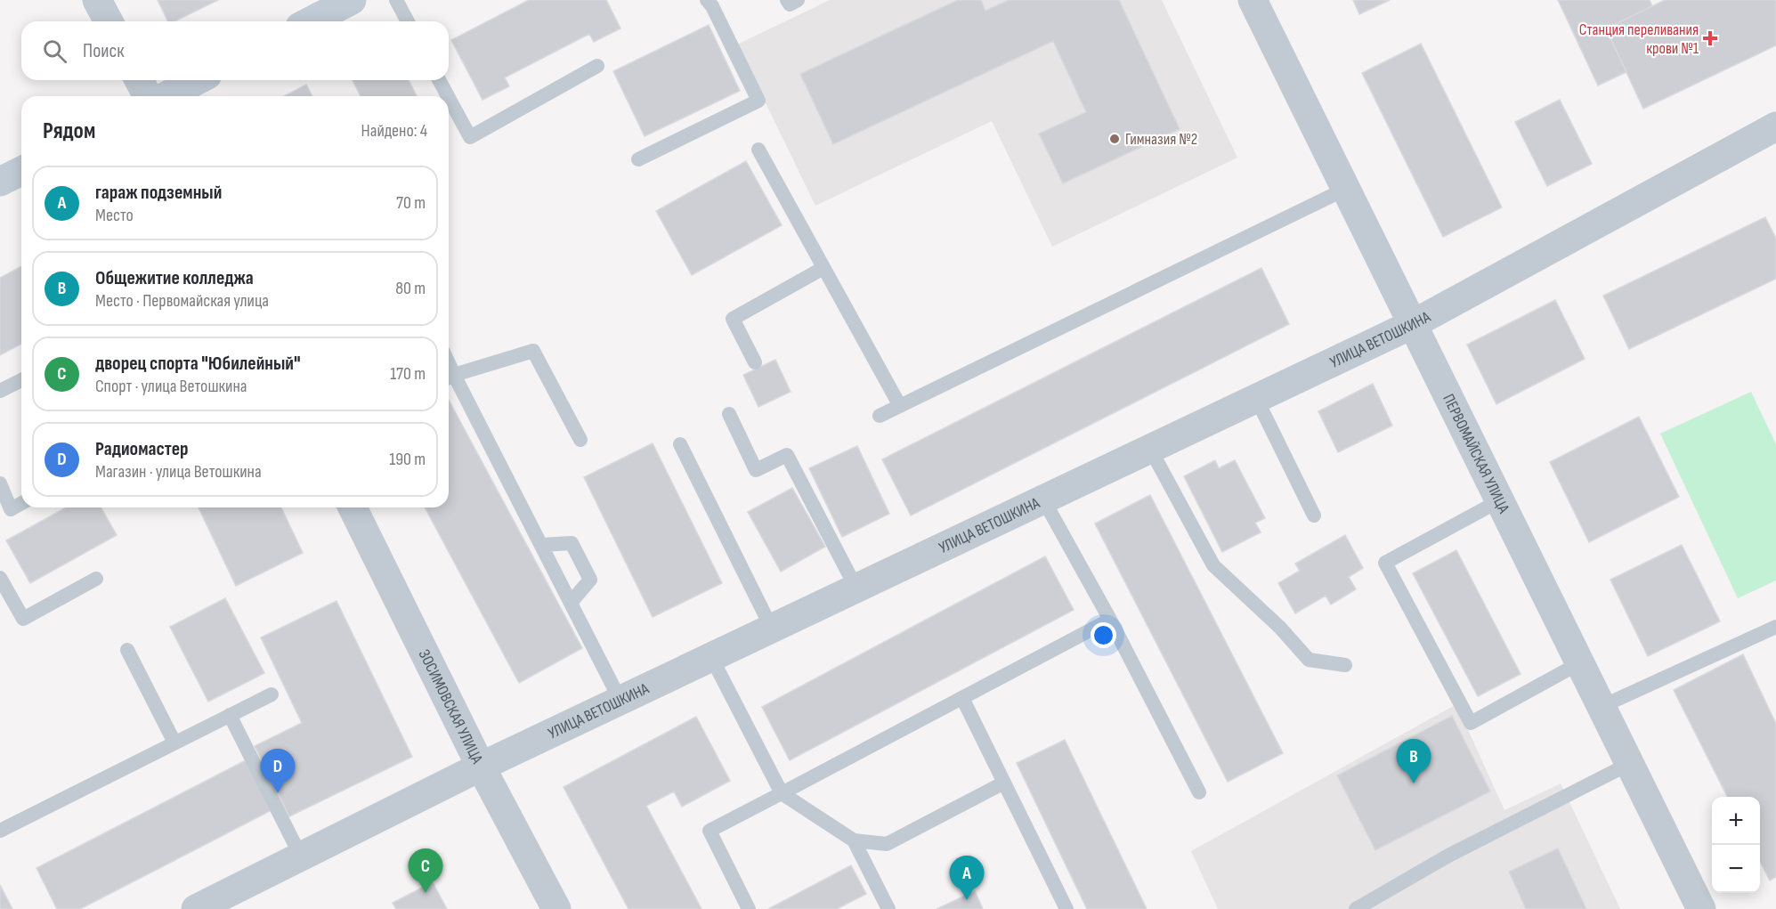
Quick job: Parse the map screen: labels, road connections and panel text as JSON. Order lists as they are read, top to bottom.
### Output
{
  "streets": {
    "street": ["УЛИЦА ВЕТОШКИНА", "ПЕРВОМАЙСКАЯ УЛИЦА", "ЗОСИМОВСКАЯ УЛИЦА"]
  },
  "crossings": [
    ["УЛИЦА ВЕТОШКИНА", "ПЕРВОМАЙСКАЯ УЛИЦА"],
    ["УЛИЦА ВЕТОШКИНА", "ЗОСИМОВСКАЯ УЛИЦА"]
  ],
  "places": {
    "health": ["Станция переливания крови №1"],
    "other": ["Гимназия №2"]
  },
  "page": {
    "search": "Поиск",
    "heading": ["Рядом", "Найдено: 4"],
    "list": [
      {
        "mark": "A",
        "name": "гараж подземный",
        "note": "Место",
        "value": "70 m"
      },
      {
        "mark": "B",
        "name": "Общежитие колледжа",
        "note": "Место · Первомайская улица",
        "value": "80 m"
      },
      {
        "mark": "C",
        "name": "дворец спорта \"Юбилейный\"",
        "note": "Спорт · улица Ветошкина",
        "value": "170 m"
      },
      {
        "mark": "D",
        "name": "Радиомастер",
        "note": "Магазин · улица Ветошкина",
        "value": "190 m"
      }
    ],
    "pins": [
      "B",
      "D",
      "C",
      "A"
    ],
    "map_buttons": ["+", "−"]
  }
}
